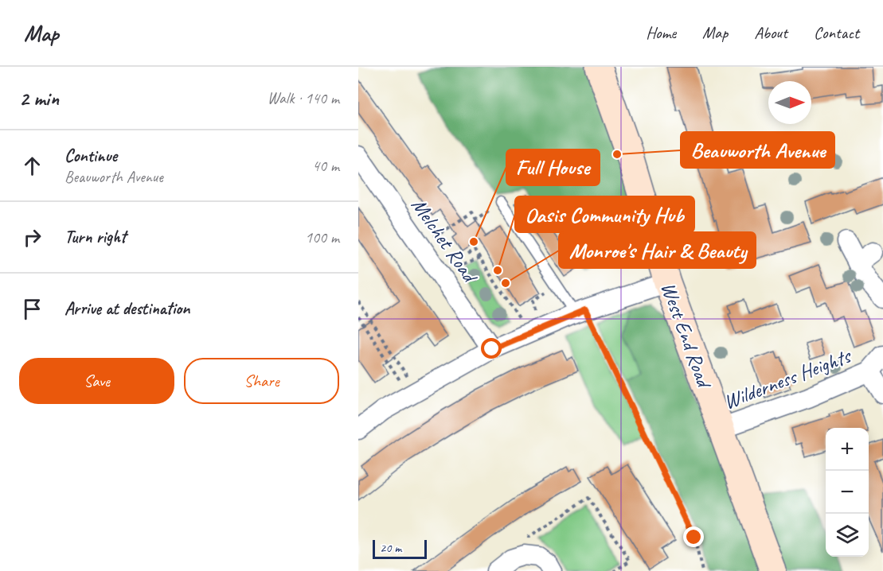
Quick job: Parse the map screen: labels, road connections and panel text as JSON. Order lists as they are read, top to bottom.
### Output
{
  "streets": {
    "street": ["Melchet Road", "West End Road", "Wilderness Heights"]
  },
  "crossings": [
    ["West End Road", "Wilderness Heights"]
  ],
  "places": [
    "Beauworth Avenue",
    "Full House",
    "Oasis Community Hub",
    "Monroe's Hair & Beauty"
  ],
  "scale_bar": "20 m",
  "north": "right",
  "page": {
    "header": "Map",
    "nav": [
      "Home",
      "Map",
      "About",
      "Contact"
    ],
    "heading": ["2 min", "Walk · 140 m"],
    "list": [
      ["Continue", "Beauworth Avenue", "40 m"],
      ["Turn right", "100 m"],
      "Arrive at destination"
    ],
    "buttons": ["Save", "Share"],
    "map_buttons": ["+", "−"],
    "scale": "20 m"
  }
}
